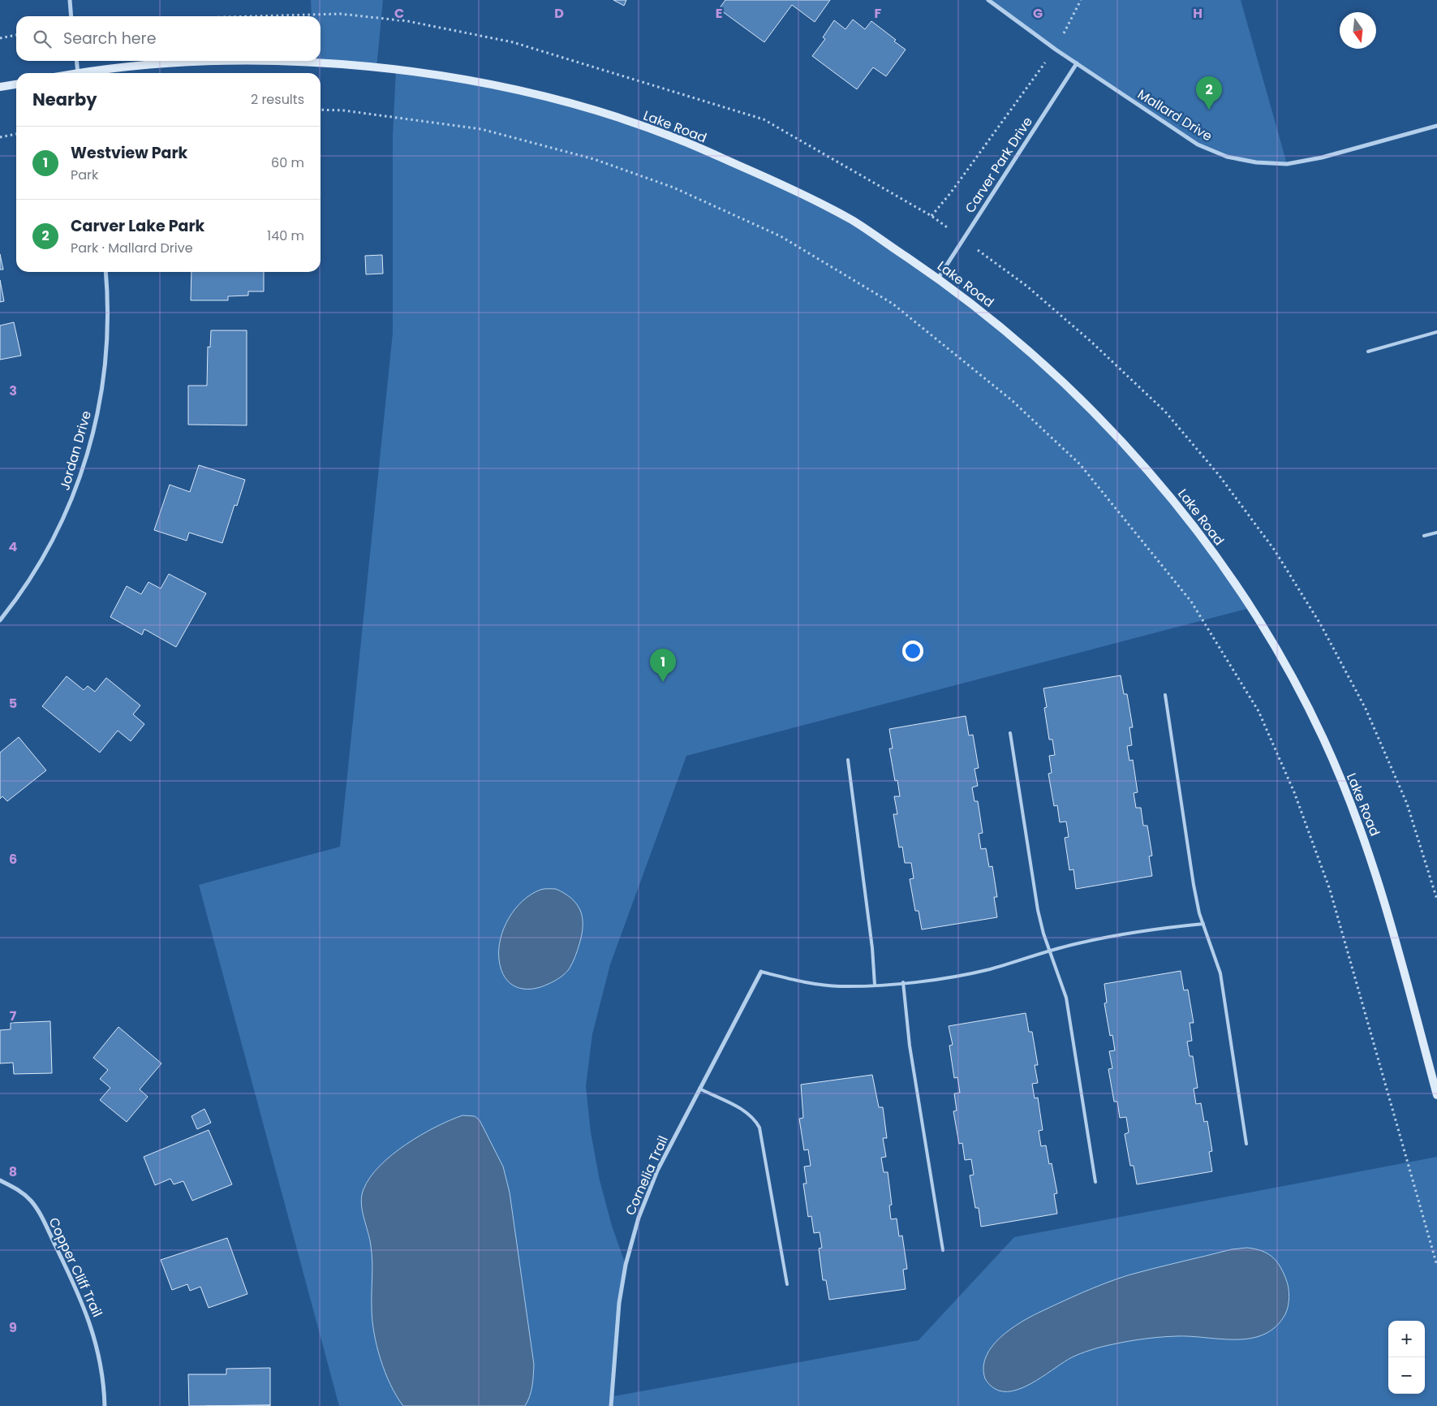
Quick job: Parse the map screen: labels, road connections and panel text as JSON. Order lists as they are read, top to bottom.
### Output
{
  "streets": {
    "street": [
      "Mallard Drive",
      "Lake Road",
      "Carver Park Drive",
      "Jordan Drive",
      "Cornelia Trail",
      "Copper Cliff Trail"
    ]
  },
  "crossings": [
    ["Mallard Drive", "Carver Park Drive"],
    ["Lake Road", "Carver Park Drive"]
  ],
  "north": "bottom",
  "page": {
    "search": "Search here",
    "heading": ["Nearby", "2 results"],
    "pins": ["2", "1"],
    "list": [
      {
        "mark": "1",
        "name": "Westview Park",
        "note": "Park",
        "value": "60 m"
      },
      {
        "mark": "2",
        "name": "Carver Lake Park",
        "note": "Park · Mallard Drive",
        "value": "140 m"
      }
    ],
    "map_buttons": ["+", "−"]
  },
  "grid": {
    "columns": [
      "C",
      "D",
      "E",
      "F",
      "G",
      "H"
    ],
    "rows": [
      "3",
      "4",
      "5",
      "6",
      "7",
      "8",
      "9"
    ]
  }
}
